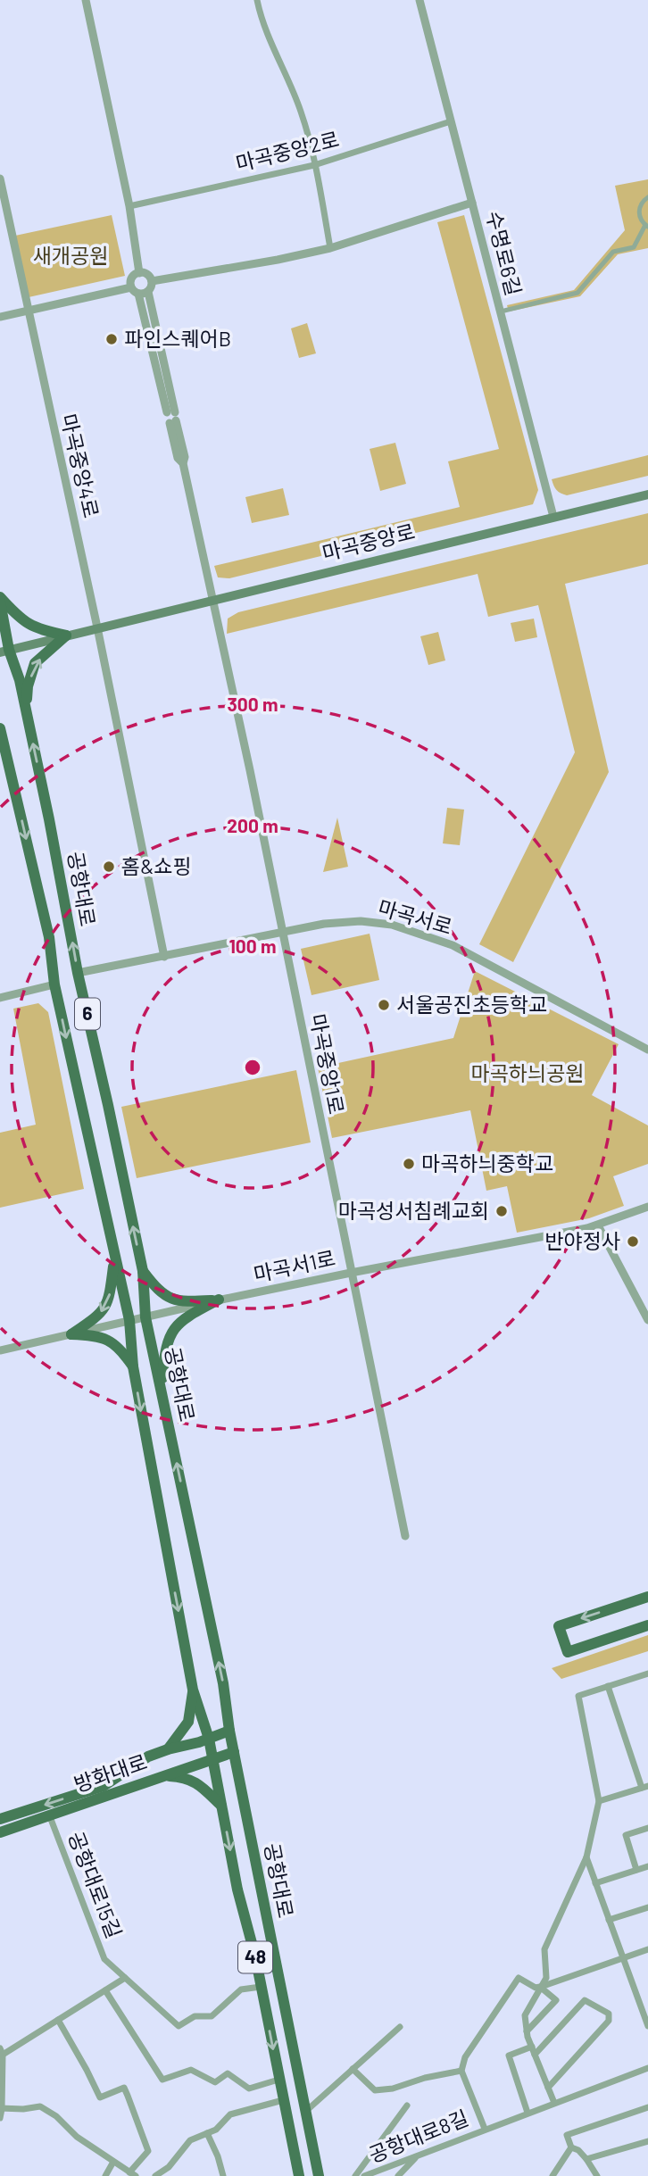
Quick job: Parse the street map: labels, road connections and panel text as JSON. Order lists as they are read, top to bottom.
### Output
{
  "streets": {
    "main road": [
      "마곡중앙로",
      "공항대로",
      "6",
      "방화대로",
      "48"
    ],
    "street": [
      "마곡중앙2로",
      "수명로6길",
      "마곡중앙4로",
      "마곡서로",
      "마곡중앙1로",
      "마곡서1로",
      "공항대로15길",
      "공항대로8길"
    ]
  },
  "crossings": [
    ["마곡중앙2로", "수명로6길"],
    ["수명로6길", "마곡중앙로"],
    ["마곡중앙4로", "마곡중앙로"],
    ["마곡중앙로", "공항대로"],
    ["마곡중앙로", "마곡중앙1로"],
    ["공항대로", "마곡서로"],
    ["공항대로", "마곡서1로"],
    ["공항대로", "방화대로"],
    ["공항대로", "공항대로15길"],
    ["마곡서로", "마곡중앙1로"],
    ["마곡중앙1로", "마곡서1로"],
    ["방화대로", "공항대로15길"]
  ],
  "parks": ["새개공원", "마곡하늬공원"],
  "places": [
    "파인스퀘어B",
    "홈&쇼핑",
    "서울공진초등학교",
    "마곡하늬중학교",
    "마곡성서침례교회",
    "반야정사"
  ],
  "rings": ["300 m", "200 m", "100 m"]
}
